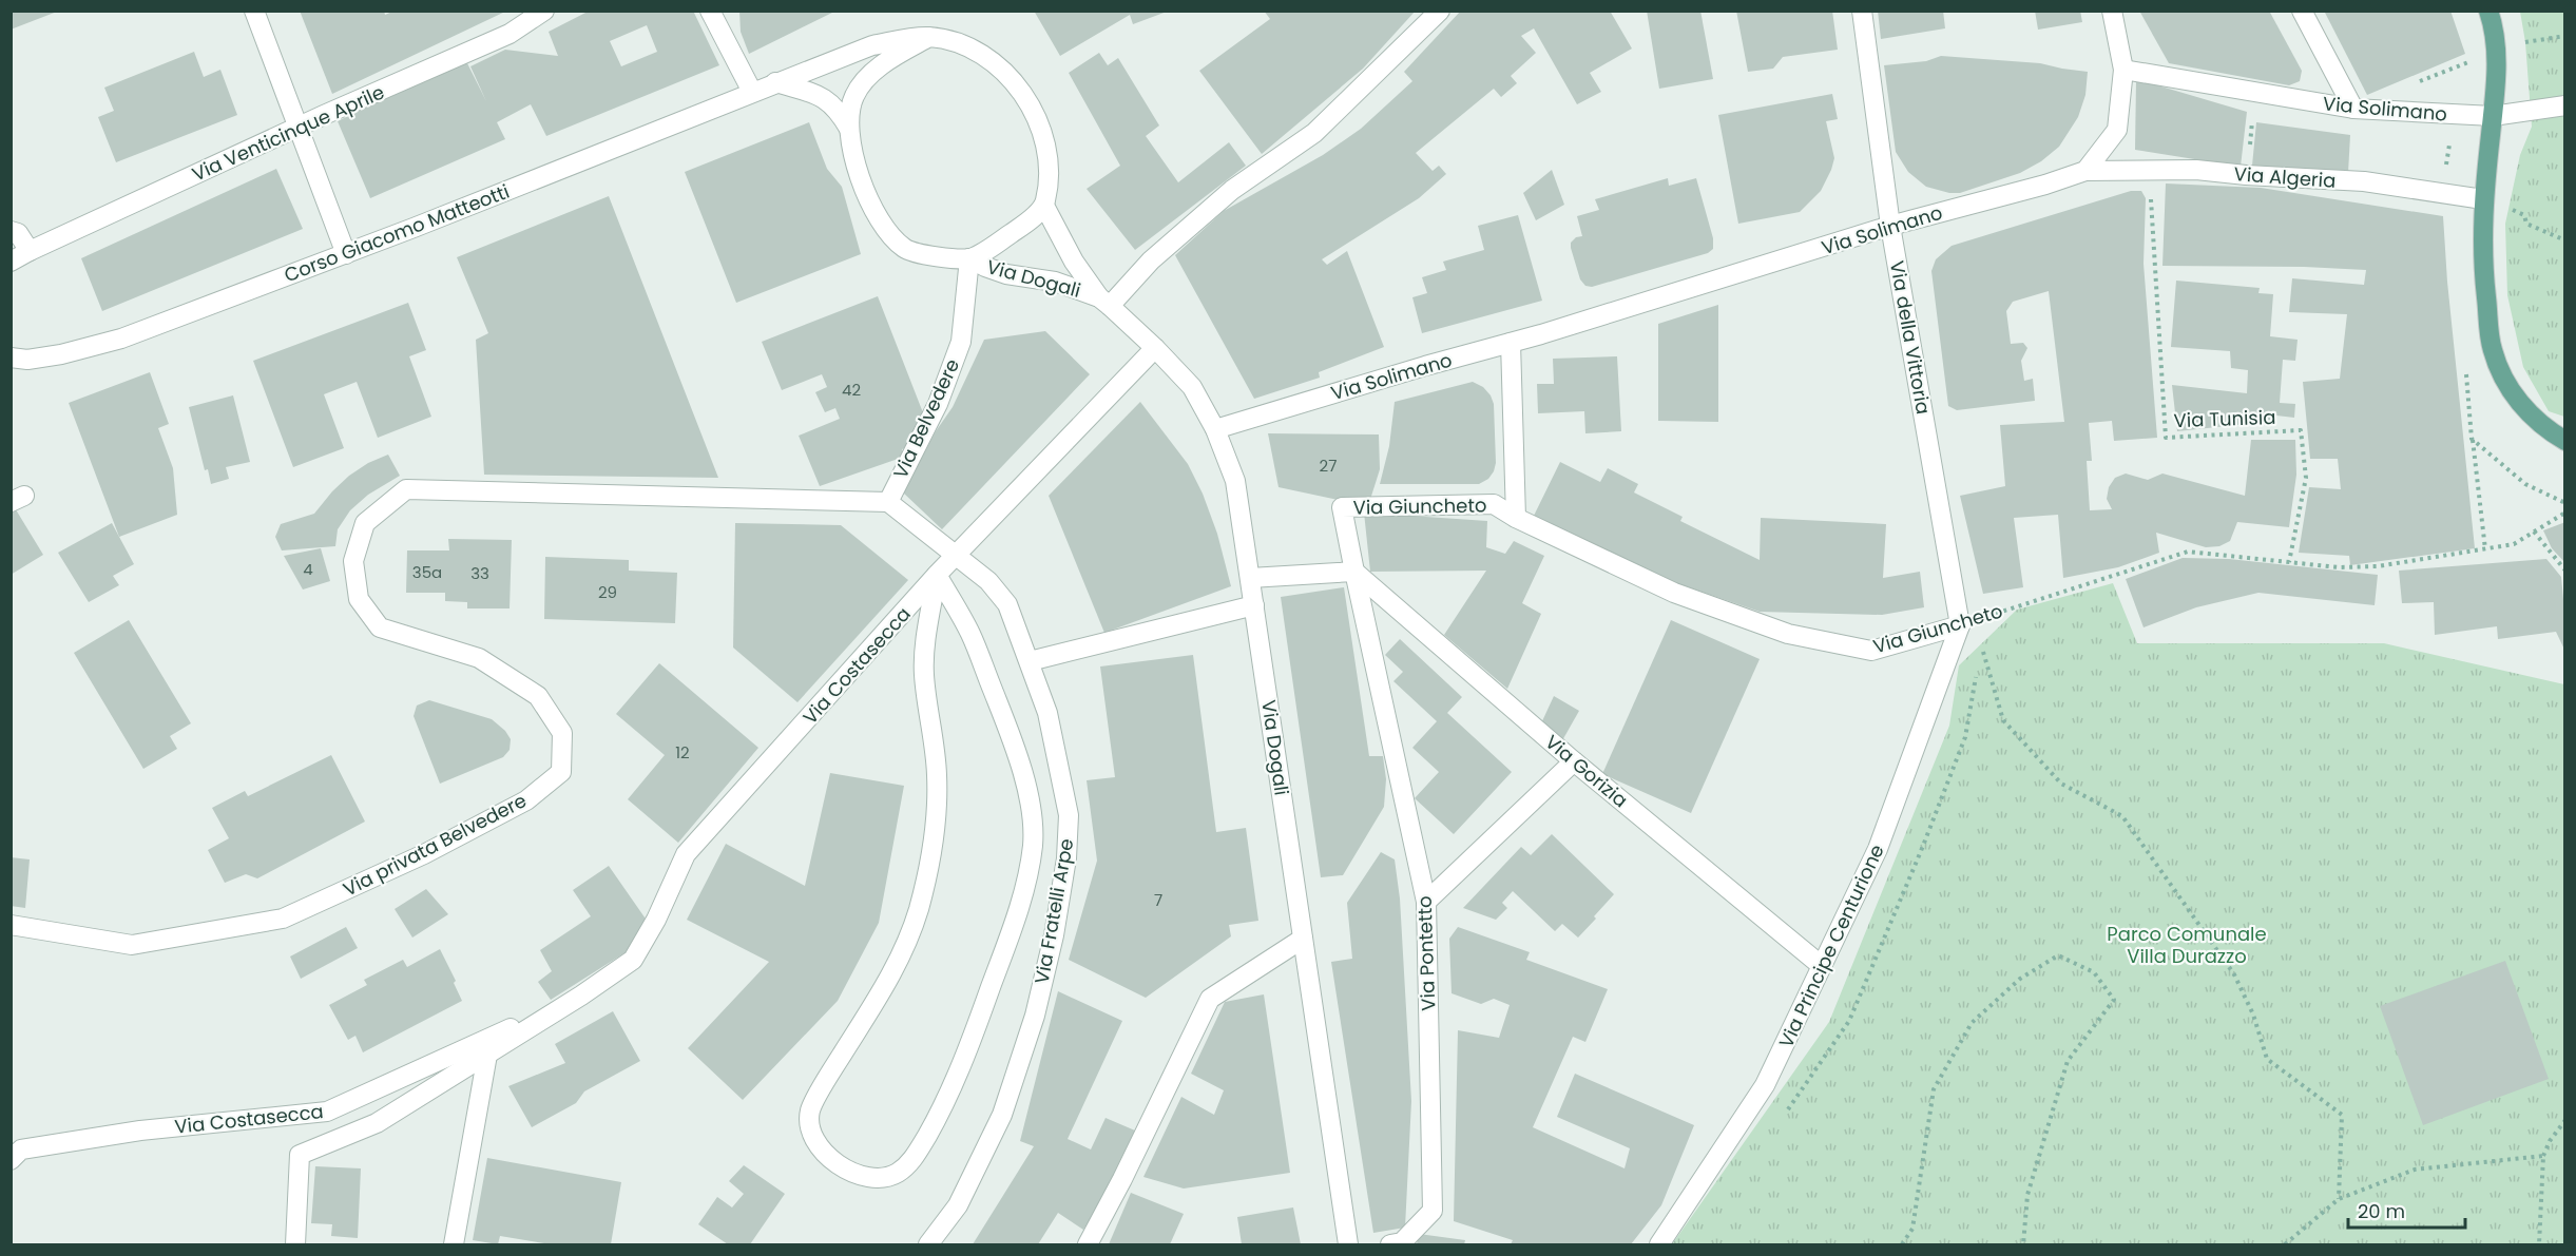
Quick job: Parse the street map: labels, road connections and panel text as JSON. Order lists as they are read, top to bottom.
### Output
{
  "streets": {
    "street": [
      "Via Solimano",
      "Via Venticinque Aprile",
      "Via Algeria",
      "Corso Giacomo Matteotti",
      "Via Dogali",
      "Via della Vittoria",
      "Via Belvedere",
      "Via Giuncheto",
      "Via Costasecca",
      "Via Gorizia",
      "Via privata Belvedere",
      "Via Fratelli Arpe",
      "Via Principe Centurione",
      "Via Pontetto"
    ],
    "path": ["Via Tunisia"]
  },
  "crossings": [
    ["Via Solimano", "Via Algeria"],
    ["Via Solimano", "Via Dogali"],
    ["Via Solimano", "Via della Vittoria"],
    ["Via Algeria", "Via Tunisia"],
    ["Corso Giacomo Matteotti", "Via Dogali"],
    ["Corso Giacomo Matteotti", "Via Belvedere"],
    ["Via Dogali", "Via Belvedere"],
    ["Via Dogali", "Via Costasecca"],
    ["Via della Vittoria", "Via Giuncheto"],
    ["Via della Vittoria", "Via Principe Centurione"],
    ["Via Belvedere", "Via privata Belvedere"],
    ["Via Belvedere", "Via Fratelli Arpe"],
    ["Via Tunisia", "Via Giuncheto"],
    ["Via Giuncheto", "Via Principe Centurione"],
    ["Via Giuncheto", "Via Pontetto"],
    ["Via Costasecca", "Via Fratelli Arpe"],
    ["Via Gorizia", "Via Principe Centurione"],
    ["Via Gorizia", "Via Pontetto"],
    ["Via privata Belvedere", "Via Fratelli Arpe"]
  ],
  "parks": ["Parco Comunale Villa Durazzo"],
  "house_numbers": [
    "42",
    "27",
    "4",
    "35a",
    "33",
    "29",
    "12",
    "7"
  ],
  "scale_bar": "20 m"
}
